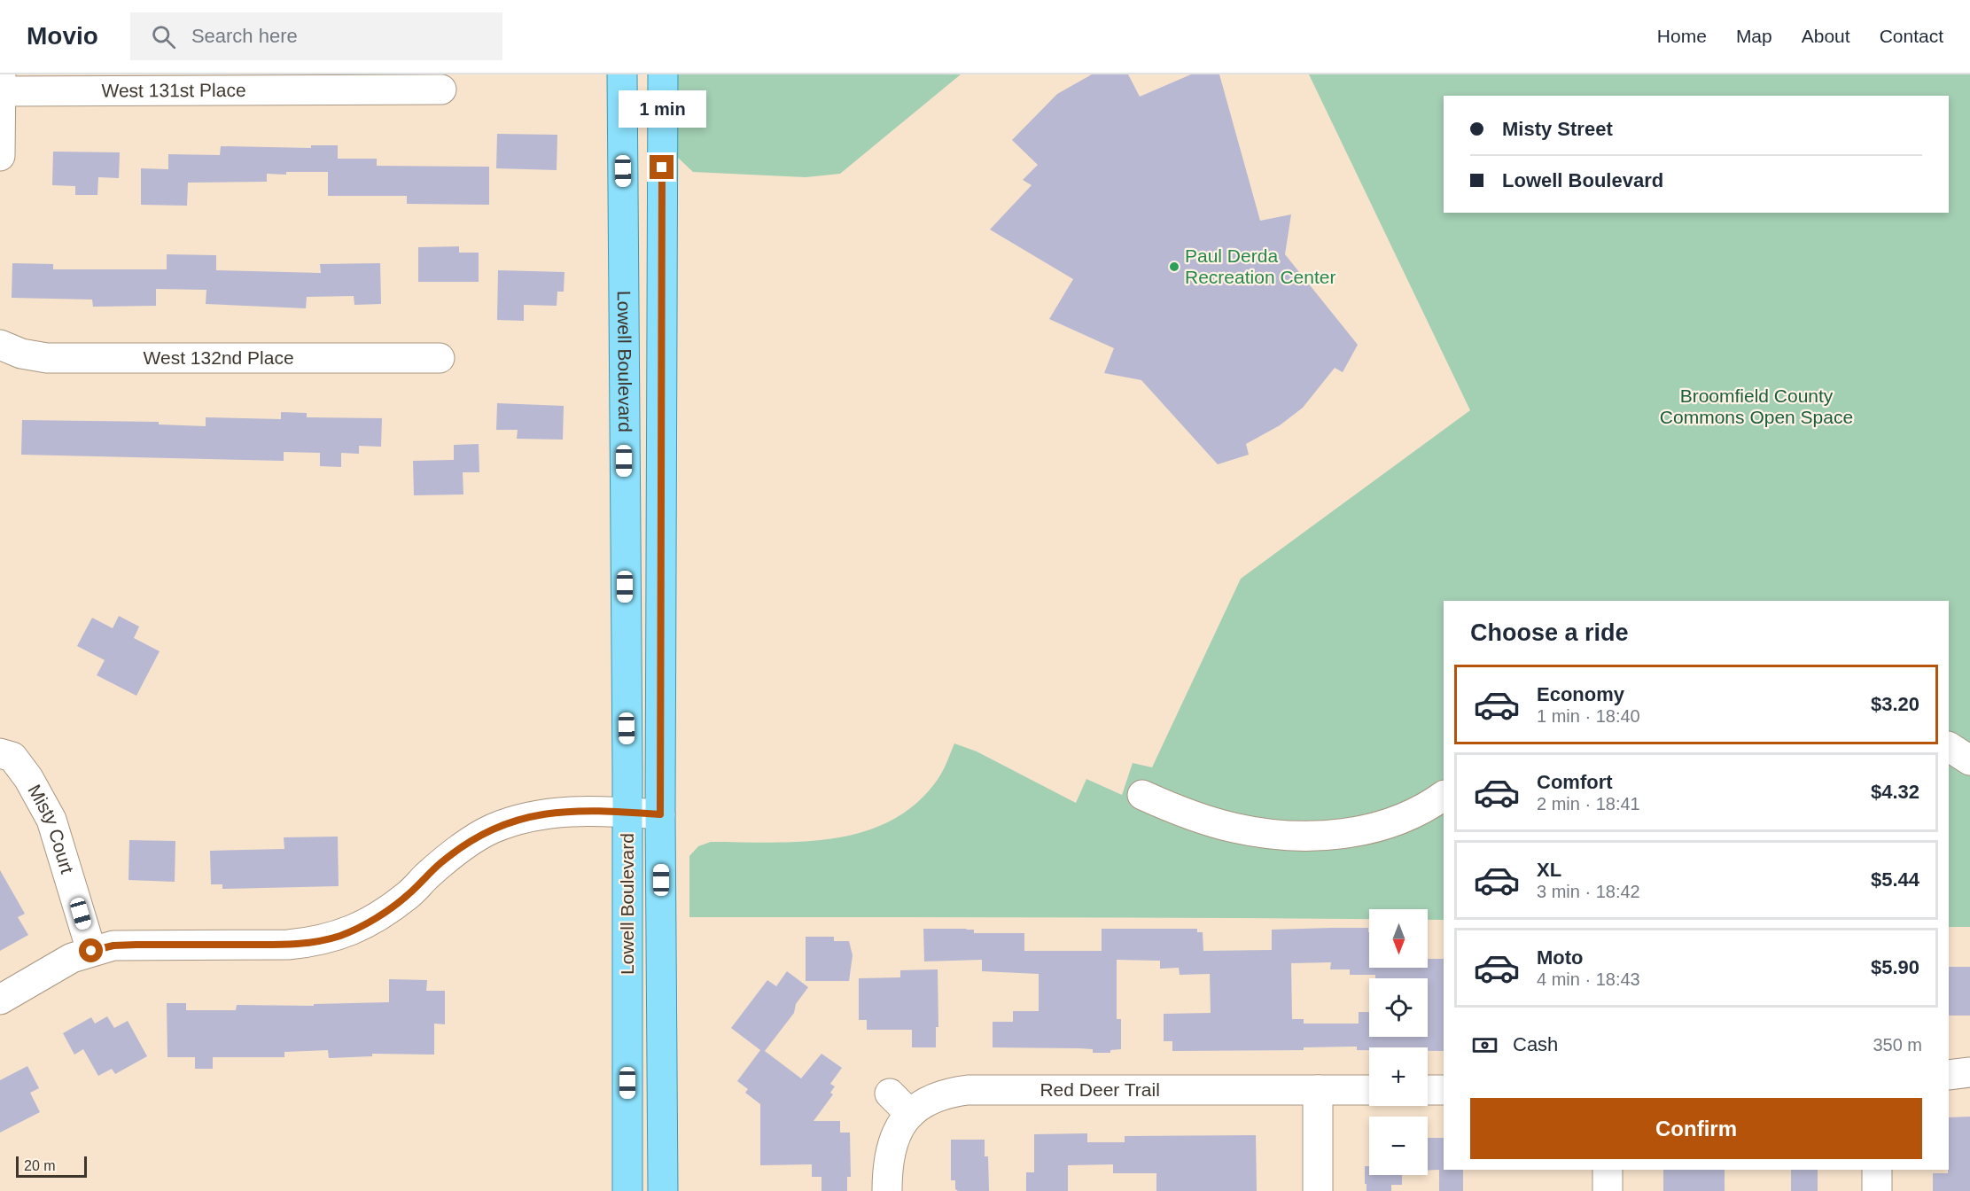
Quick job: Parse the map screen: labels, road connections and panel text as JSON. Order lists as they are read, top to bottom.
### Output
{
  "streets": {
    "main road": ["Lowell Boulevard"],
    "street": [
      "West 131st Place",
      "West 132nd Place",
      "Misty Court",
      "Red Deer Trail"
    ]
  },
  "parks": ["Broomfield County Commons Open Space"],
  "places": ["Paul Derda Recreation Center"],
  "scale_bar": "20 m",
  "north": "bottom",
  "page": {
    "header": "Movio",
    "search": "Search here",
    "nav": [
      "Home",
      "Map",
      "About",
      "Contact"
    ],
    "bubble": "1 min",
    "banner": ["Misty Street", "Lowell Boulevard"],
    "heading": "Choose a ride",
    "list": [
      {
        "name": "Economy",
        "note": "1 min · 18:40",
        "value": "$3.20"
      },
      {
        "name": "Comfort",
        "note": "2 min · 18:41",
        "value": "$4.32"
      },
      {
        "name": "XL",
        "note": "3 min · 18:42",
        "value": "$5.44"
      },
      {
        "name": "Moto",
        "note": "4 min · 18:43",
        "value": "$5.90"
      }
    ],
    "map_buttons": ["+", "−"],
    "pay": ["Cash", "350 m"],
    "buttons": "Confirm",
    "scale": "20 m"
  }
}
